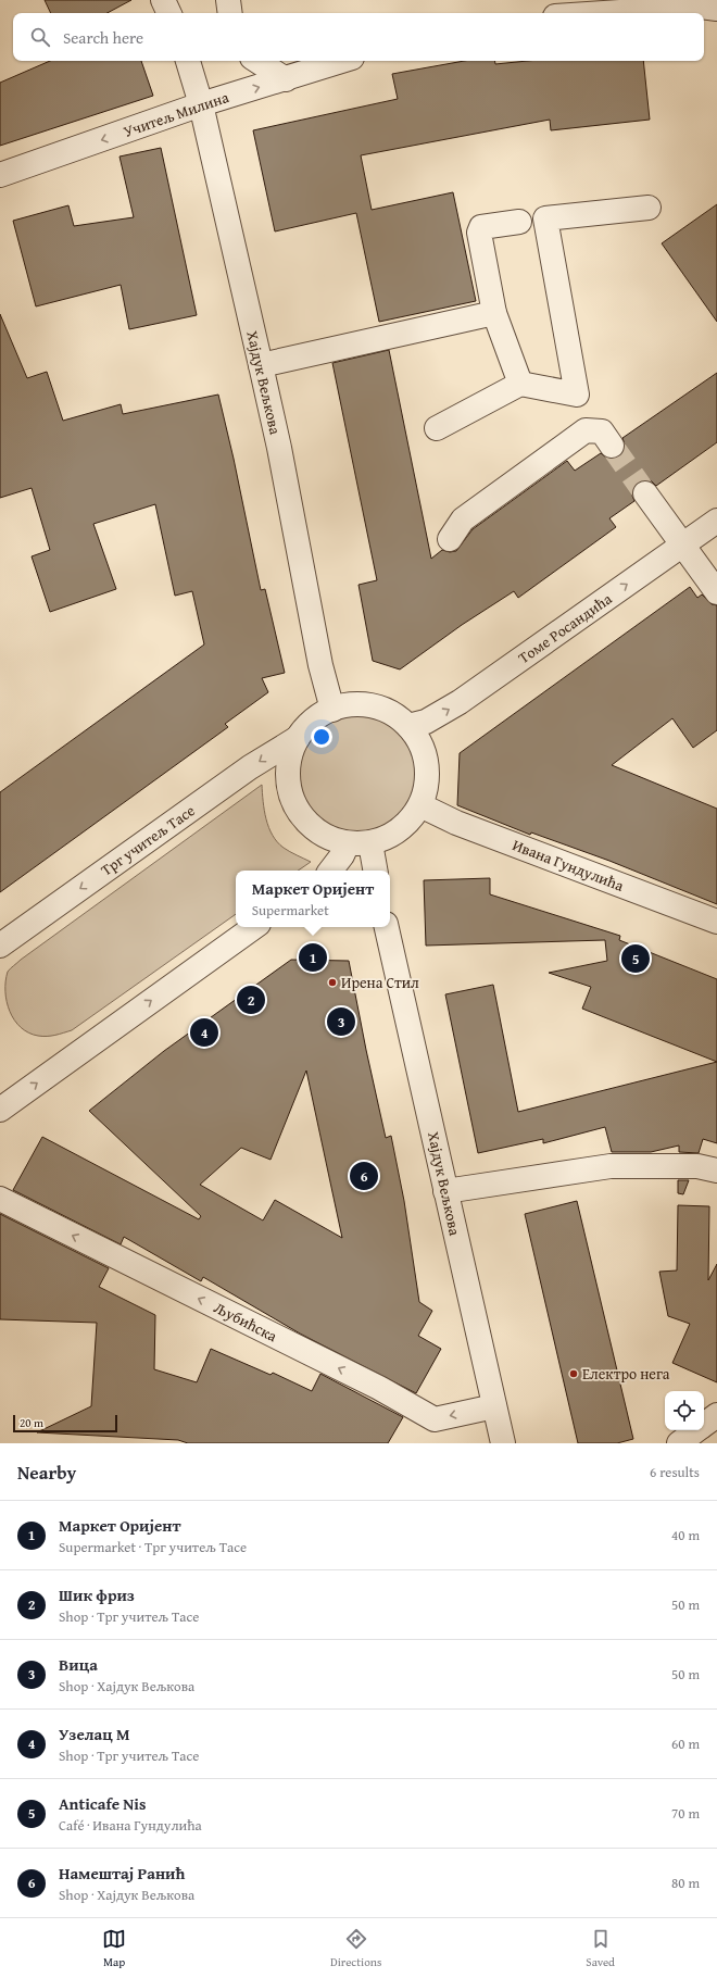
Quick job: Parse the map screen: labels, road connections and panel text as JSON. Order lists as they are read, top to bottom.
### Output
{
  "streets": {
    "street": [
      "Учитељ Милина",
      "Хајдук Вељкова",
      "Томе Росандића",
      "Трг учитељ Тасе",
      "Ивана Гундулића",
      "Љубићска"
    ]
  },
  "crossings": [
    ["Учитељ Милина", "Хајдук Вељкова"],
    ["Хајдук Вељкова", "Томе Росандића"],
    ["Хајдук Вељкова", "Трг учитељ Тасе"],
    ["Хајдук Вељкова", "Ивана Гундулића"],
    ["Хајдук Вељкова", "Љубићска"],
    ["Томе Росандића", "Трг учитељ Тасе"],
    ["Томе Росандића", "Ивана Гундулића"],
    ["Трг учитељ Тасе", "Ивана Гундулића"]
  ],
  "one_way": ["Томе Росандића", "Љубићска"],
  "places": ["Ирена Стил", "Електро нега"],
  "scale_bar": "20 m",
  "page": {
    "search": "Search here",
    "popup": ["Маркет Оријент", "Supermarket"],
    "pins": [
      "1",
      "5",
      "2",
      "3",
      "4",
      "6"
    ],
    "scale": "20 m",
    "heading": ["Nearby", "6 results"],
    "list": [
      {
        "mark": "1",
        "name": "Маркет Оријент",
        "note": "Supermarket · Трг учитељ Тасе",
        "value": "40 m"
      },
      {
        "mark": "2",
        "name": "Шик фриз",
        "note": "Shop · Трг учитељ Тасе",
        "value": "50 m"
      },
      {
        "mark": "3",
        "name": "Вица",
        "note": "Shop · Хајдук Вељкова",
        "value": "50 m"
      },
      {
        "mark": "4",
        "name": "Узелац М",
        "note": "Shop · Трг учитељ Тасе",
        "value": "60 m"
      },
      {
        "mark": "5",
        "name": "Anticafe Nis",
        "note": "Café · Ивана Гундулића",
        "value": "70 m"
      },
      {
        "mark": "6",
        "name": "Намештај Ранић",
        "note": "Shop · Хајдук Вељкова",
        "value": "80 m"
      }
    ],
    "nav": ["Map", "Directions", "Saved"]
  }
}
